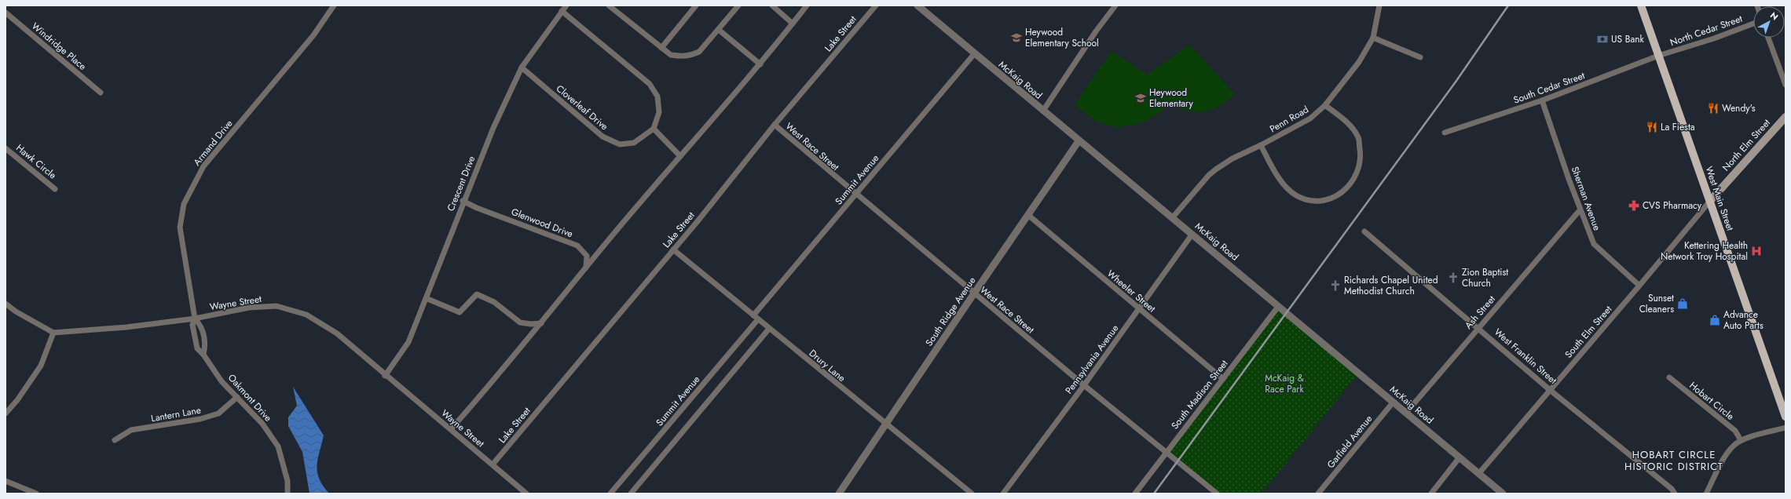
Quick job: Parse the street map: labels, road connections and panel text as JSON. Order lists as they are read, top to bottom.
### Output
{
  "streets": {
    "main road": ["North Elm Street", "West Main Street"],
    "street": [
      "North Cedar Street",
      "Lake Street",
      "Windridge Place",
      "McKaig Road",
      "South Cedar Street",
      "Cloverleaf Drive",
      "Penn Road",
      "Armand Drive",
      "West Race Street",
      "Hawk Circle",
      "Summit Avenue",
      "Crescent Drive",
      "Sherman Avenue",
      "Glenwood Drive",
      "Wheeler Street",
      "Wayne Street",
      "South Ridge Avenue",
      "Ash Street",
      "South Elm Street",
      "West Franklin Street",
      "Pennsylvania Avenue",
      "Drury Lane",
      "South Madison Street",
      "Oakmont Drive",
      "Hobart Circle",
      "Lantern Lane",
      "Garfield Avenue"
    ]
  },
  "crossings": [
    ["North Cedar Street", "South Cedar Street"],
    ["North Cedar Street", "West Main Street"],
    ["Lake Street", "West Race Street"],
    ["Lake Street", "Wayne Street"],
    ["Lake Street", "Drury Lane"],
    ["McKaig Road", "Penn Road"],
    ["McKaig Road", "Summit Avenue"],
    ["McKaig Road", "South Ridge Avenue"],
    ["McKaig Road", "Ash Street"],
    ["McKaig Road", "South Elm Street"],
    ["McKaig Road", "Pennsylvania Avenue"],
    ["McKaig Road", "South Madison Street"],
    ["McKaig Road", "Garfield Avenue"],
    ["South Cedar Street", "Sherman Avenue"],
    ["South Cedar Street", "West Main Street"],
    ["Cloverleaf Drive", "Crescent Drive"],
    ["Armand Drive", "Wayne Street"],
    ["Armand Drive", "Oakmont Drive"],
    ["North Elm Street", "West Main Street"],
    ["North Elm Street", "South Elm Street"],
    ["West Race Street", "Summit Avenue"],
    ["West Race Street", "South Ridge Avenue"],
    ["West Race Street", "Pennsylvania Avenue"],
    ["West Race Street", "South Madison Street"],
    ["Summit Avenue", "Drury Lane"],
    ["Crescent Drive", "Glenwood Drive"],
    ["Crescent Drive", "Wayne Street"],
    ["Sherman Avenue", "Ash Street"],
    ["Sherman Avenue", "South Elm Street"],
    ["West Main Street", "South Elm Street"],
    ["Wheeler Street", "South Ridge Avenue"],
    ["Wheeler Street", "Pennsylvania Avenue"],
    ["Wheeler Street", "South Madison Street"],
    ["Wayne Street", "Oakmont Drive"],
    ["South Ridge Avenue", "Drury Lane"],
    ["Ash Street", "West Franklin Street"],
    ["South Elm Street", "West Franklin Street"],
    ["Oakmont Drive", "Lantern Lane"]
  ],
  "districts": ["HOBART CIRCLE HISTORIC DISTRICT"],
  "parks": ["McKaig & Race Park"],
  "places": {
    "school or university": ["Heywood Elementary School", "Heywood Elementary"],
    "bank": ["US Bank"],
    "restaurant": ["Wendy's", "La Fiesta"],
    "pharmacy": ["CVS Pharmacy"],
    "hospital": ["Kettering Health Network Troy Hospital"],
    "church": ["Zion Baptist Church", "Richards Chapel United Methodist Church"],
    "shop": ["Sunset Cleaners", "Advance Auto Parts"]
  },
  "north": "top right"
}
